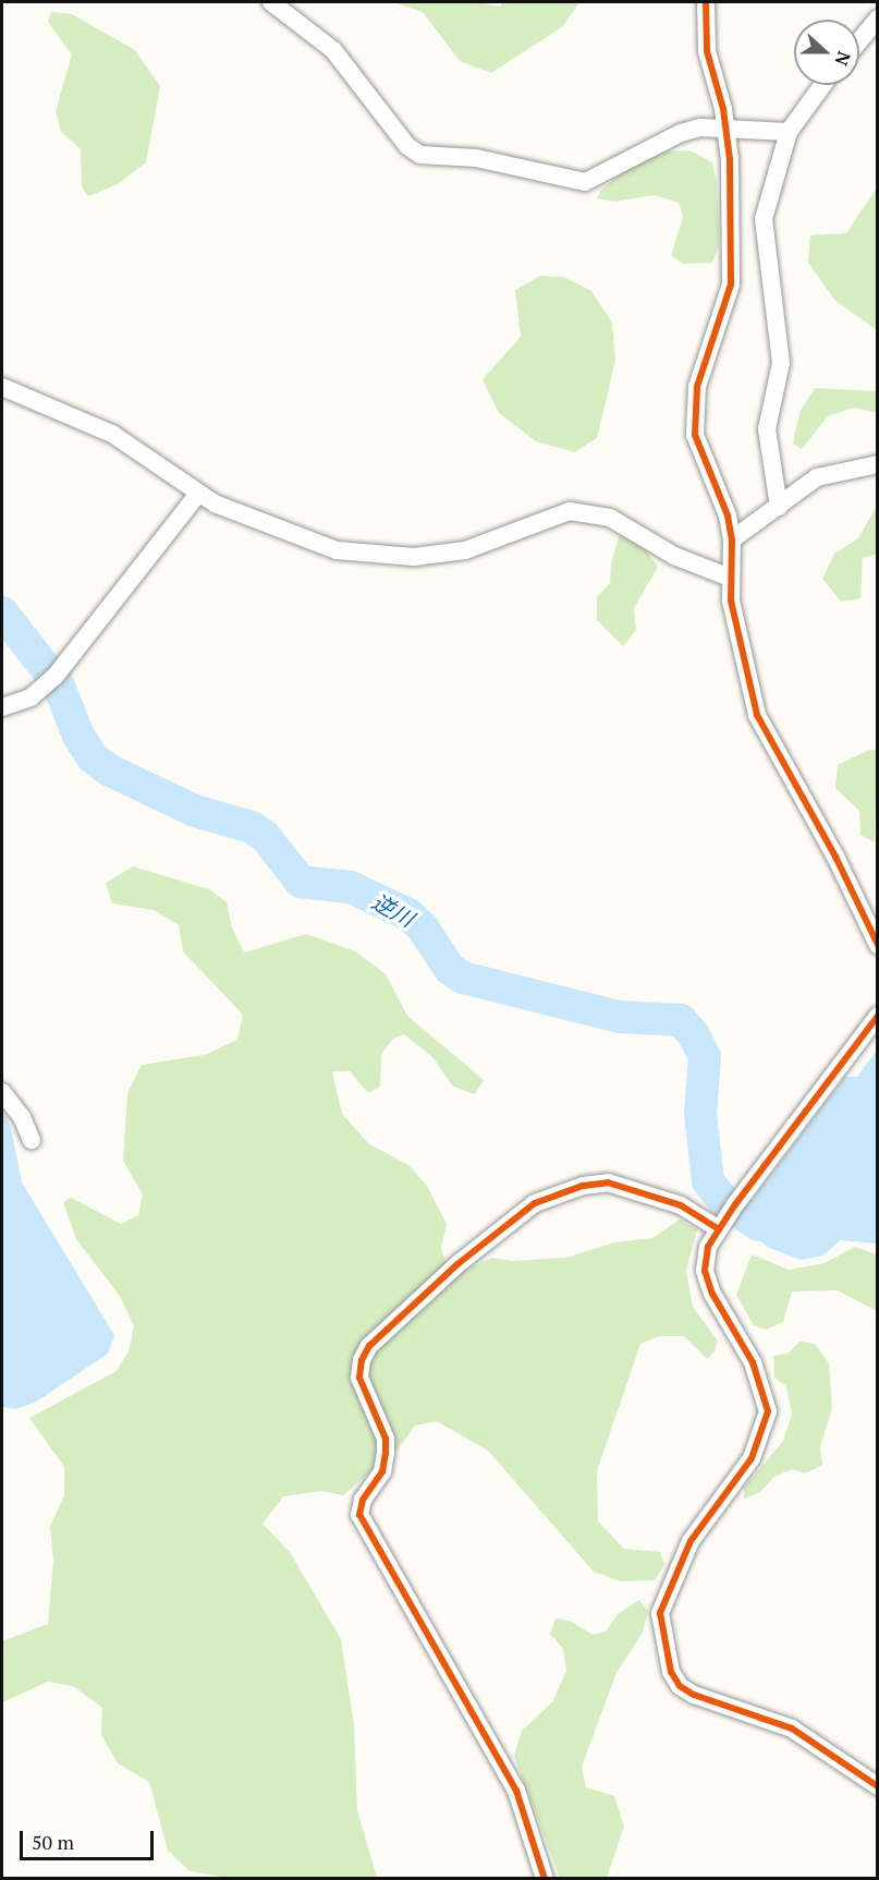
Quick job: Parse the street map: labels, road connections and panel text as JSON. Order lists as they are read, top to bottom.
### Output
{
  "water": ["逆川"],
  "scale_bar": "50 m",
  "north": "right"
}
